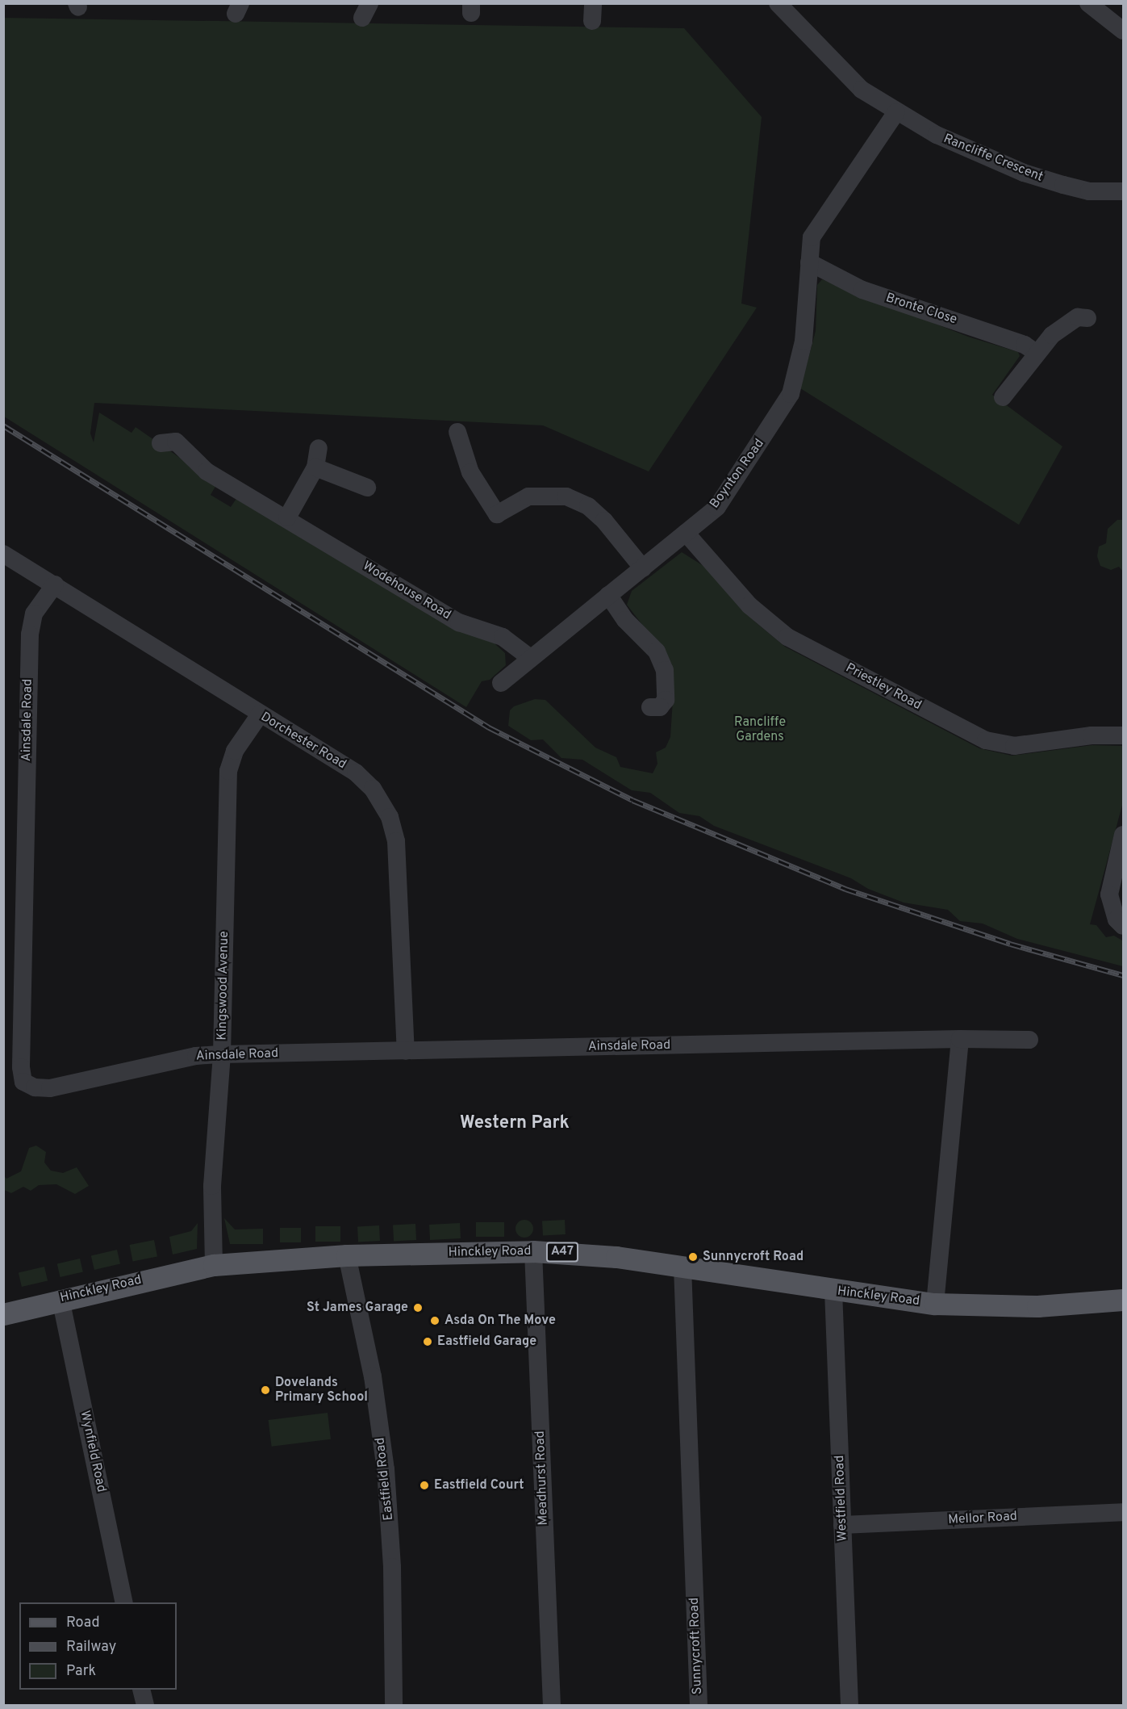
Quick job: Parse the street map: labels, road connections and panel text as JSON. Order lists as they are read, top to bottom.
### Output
{
  "streets": {
    "main road": ["Hinckley Road", "A47"],
    "street": [
      "Rancliffe Crescent",
      "Bronte Close",
      "Boynton Road",
      "Wodehouse Road",
      "Priestley Road",
      "Ainsdale Road",
      "Dorchester Road",
      "Kingswood Avenue",
      "Wynfield Road",
      "Meadhurst Road",
      "Eastfield Road",
      "Westfield Road",
      "Mellor Road",
      "Sunnycroft Road"
    ]
  },
  "crossings": [
    ["Rancliffe Crescent", "Boynton Road"],
    ["Bronte Close", "Boynton Road"],
    ["Boynton Road", "Wodehouse Road"],
    ["Boynton Road", "Priestley Road"],
    ["Ainsdale Road", "Dorchester Road"],
    ["Ainsdale Road", "Kingswood Avenue"],
    ["Dorchester Road", "Kingswood Avenue"],
    ["Kingswood Avenue", "Hinckley Road"],
    ["Hinckley Road", "Wynfield Road"],
    ["Hinckley Road", "Meadhurst Road"],
    ["Hinckley Road", "Eastfield Road"],
    ["Hinckley Road", "Westfield Road"],
    ["Hinckley Road", "Sunnycroft Road"],
    ["Westfield Road", "Mellor Road"]
  ],
  "districts": ["Western Park"],
  "parks": ["Rancliffe Gardens"],
  "places": [
    "Sunnycroft Road",
    "St James Garage",
    "Asda On The Move",
    "Eastfield Garage",
    "Dovelands Primary School",
    "Eastfield Court"
  ],
  "legend": ["Road", "Railway", "Park"]
}
